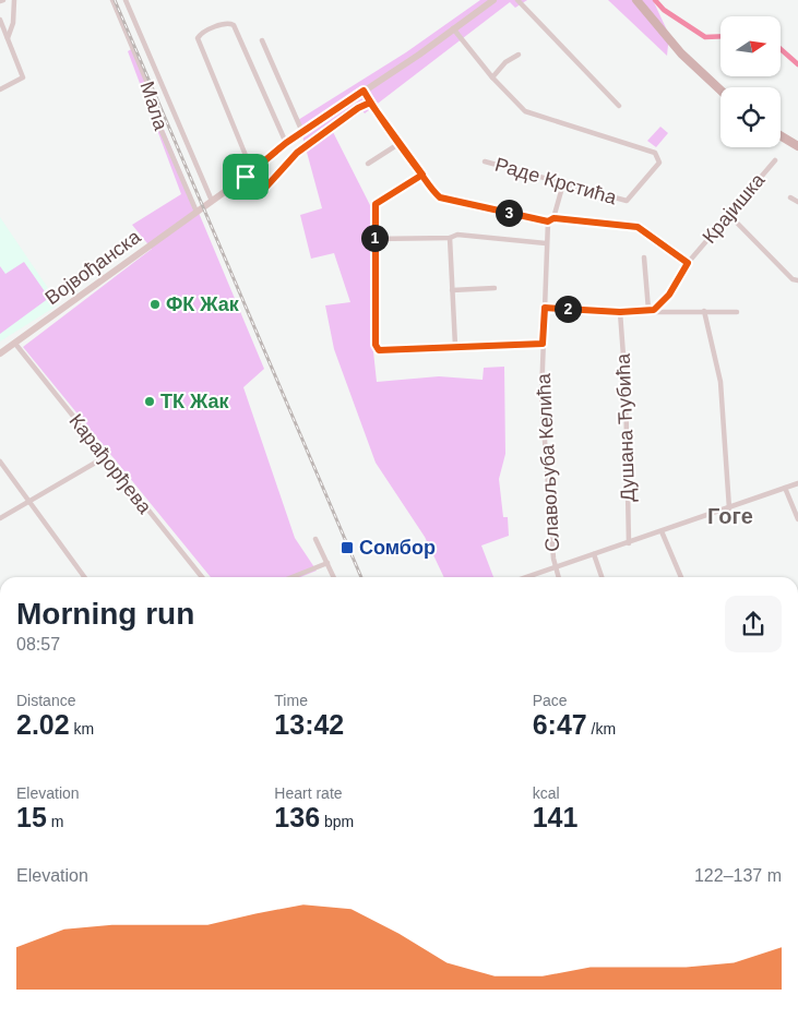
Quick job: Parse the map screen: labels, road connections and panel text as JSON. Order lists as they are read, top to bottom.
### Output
{
  "streets": {
    "street": [
      "Мала",
      "Раде Крстића",
      "Крајишка",
      "Војвођанска",
      "Душана Ћубића",
      "Славољуба Келића",
      "Карађорђева"
    ]
  },
  "crossings": [
    ["Мала", "Војвођанска"],
    ["Војвођанска", "Карађорђева"]
  ],
  "districts": ["Гоге"],
  "places": {
    "other": ["ФК Жак", "ТК Жак"],
    "transit": ["Сомбор"]
  },
  "north": "right",
  "page": {
    "pins": ["3", "1", "2"],
    "heading": ["Morning run", "08:57"],
    "stats": [
      ["Distance", "2.02 km"],
      ["Time", "13:42"],
      ["Pace", "6:47 /km"],
      ["Elevation", "15 m"],
      ["Heart rate", "136 bpm"],
      ["kcal", "141"]
    ],
    "chart": ["Elevation", "122–137 m"]
  }
}
